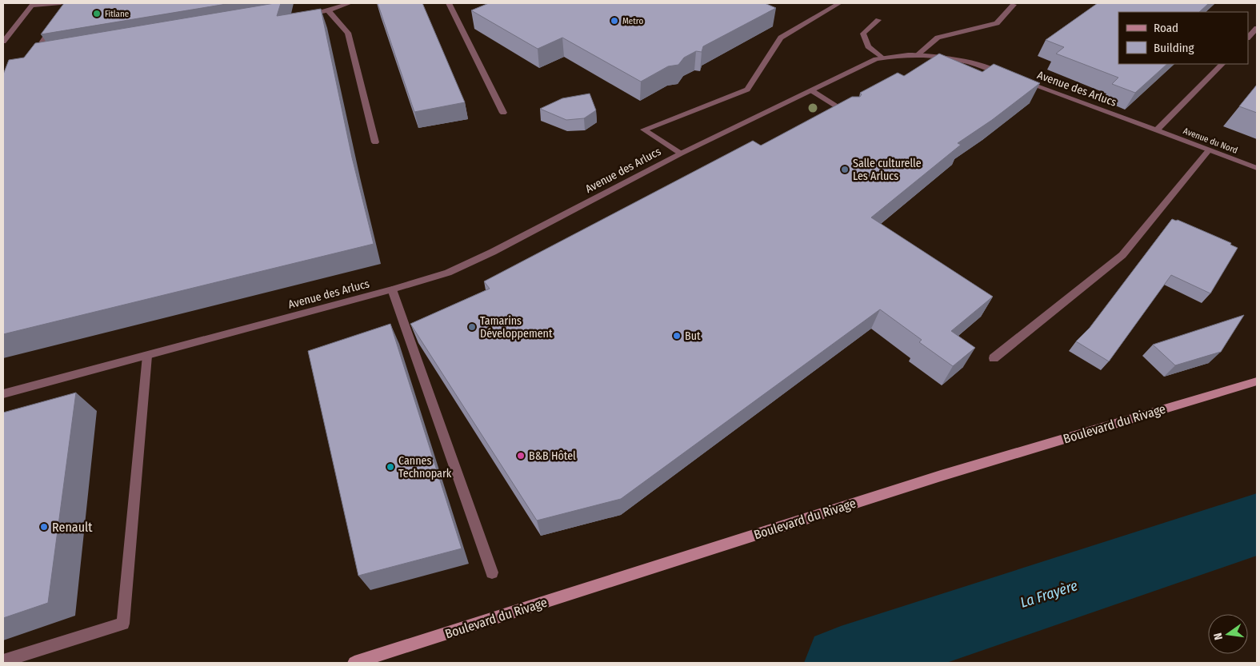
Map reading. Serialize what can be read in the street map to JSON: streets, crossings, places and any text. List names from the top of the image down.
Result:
{
  "streets": {
    "main road": ["Boulevard du Rivage"],
    "street": ["Avenue des Arlucs", "Avenue du Nord"]
  },
  "crossings": [
    ["Avenue des Arlucs", "Avenue du Nord"]
  ],
  "water": ["La Frayère"],
  "places": [
    "Fitlane",
    "Metro",
    "Salle culturelle Les Arlucs",
    "Tamarins Développement",
    "But",
    "B&B Hôtel",
    "Cannes Technopark",
    "Renault"
  ],
  "legend": ["Road", "Building"],
  "north": "left"
}
